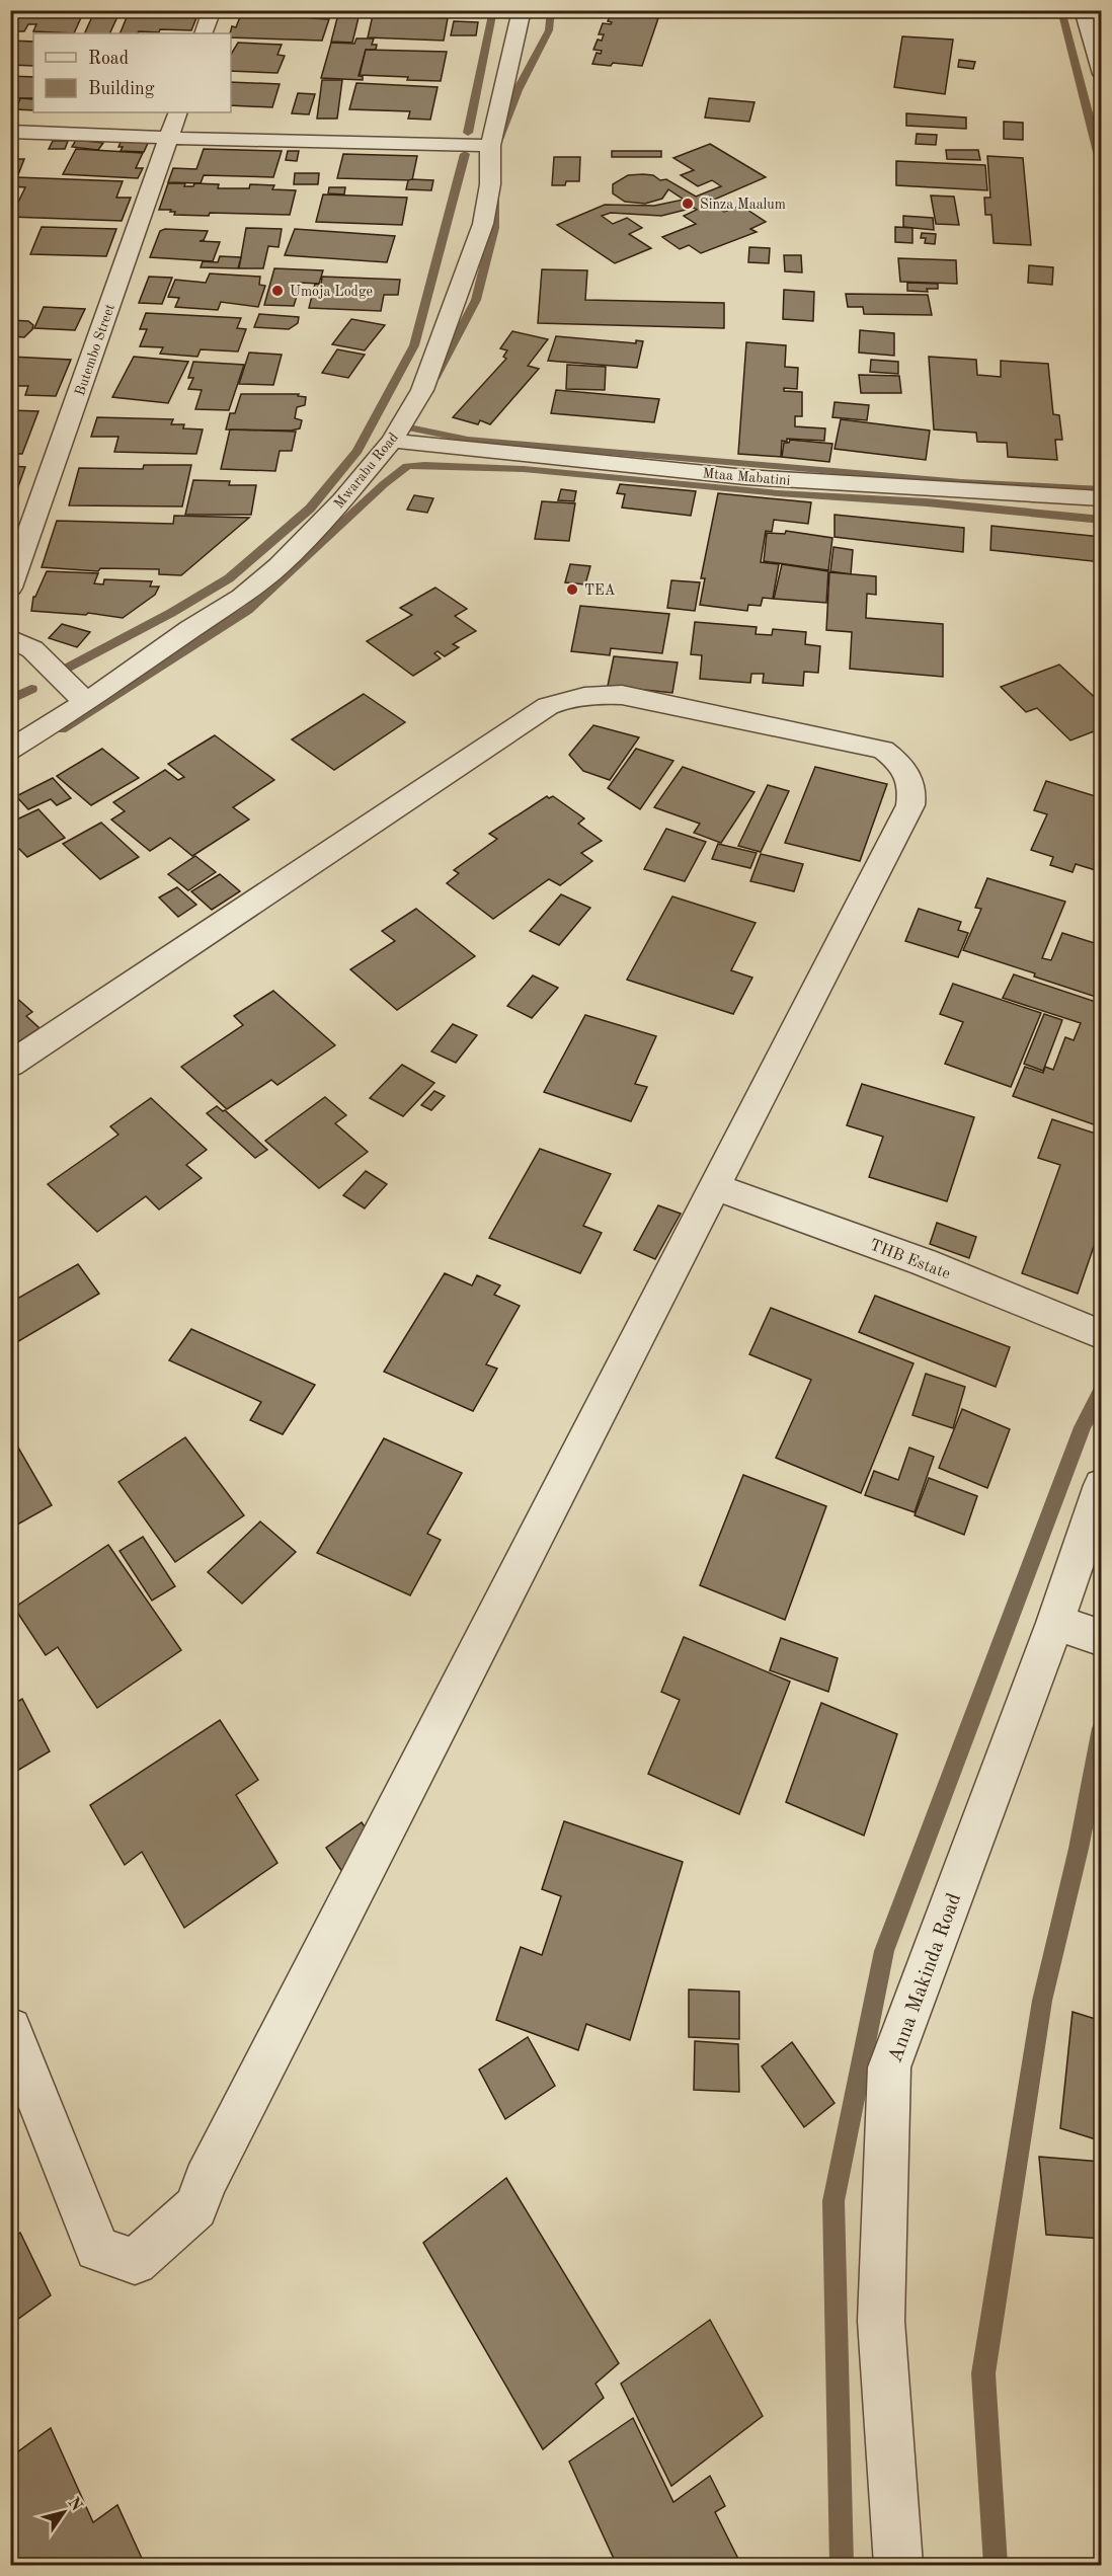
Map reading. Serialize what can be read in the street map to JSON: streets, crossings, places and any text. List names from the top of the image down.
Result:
{
  "streets": {
    "street": [
      "Butembo Street",
      "Mwarabu Road",
      "Mtaa Mabatini",
      "THB Estate",
      "Anna Makinda Road"
    ]
  },
  "crossings": [
    ["Mwarabu Road", "Mtaa Mabatini"]
  ],
  "places": ["Sinza Maalum", "Umoja Lodge", "TEA"],
  "legend": ["Road", "Building"],
  "north": "top right"
}
